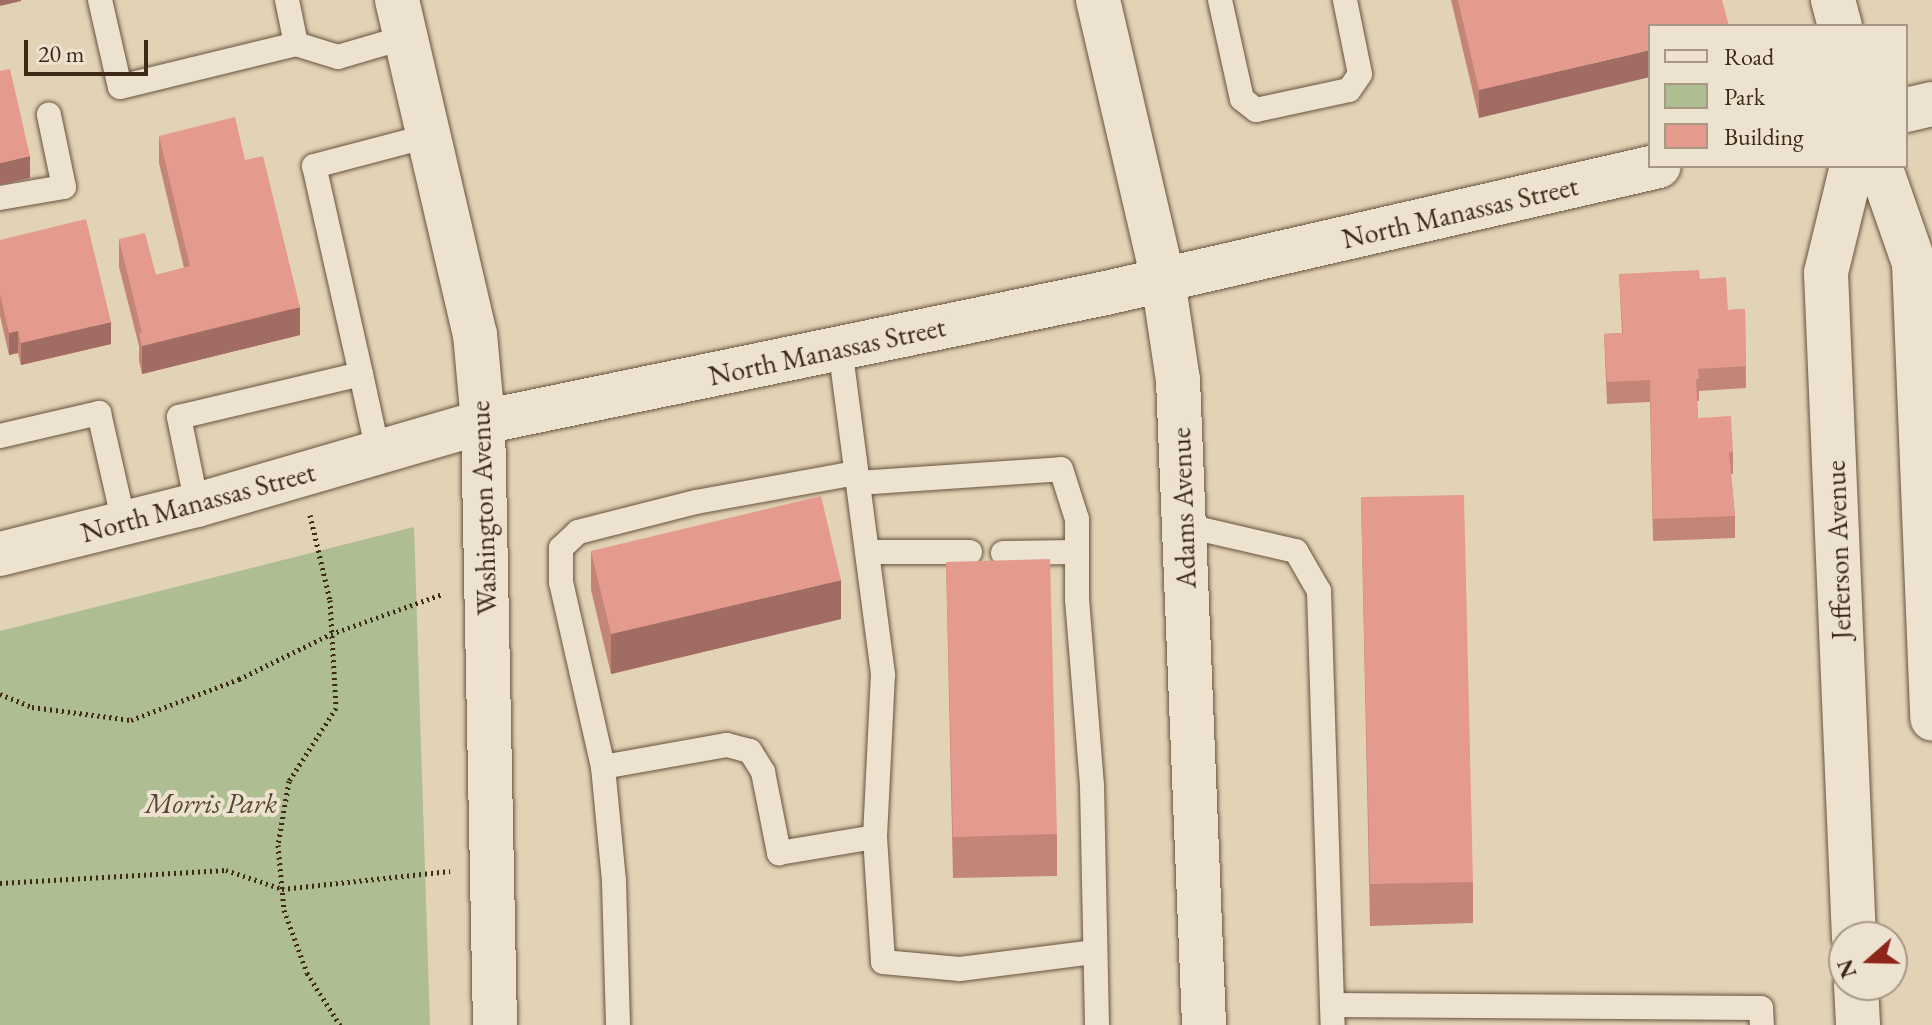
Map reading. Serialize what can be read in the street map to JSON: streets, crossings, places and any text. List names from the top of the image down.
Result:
{
  "streets": {
    "main road": [
      "North Manassas Street",
      "Washington Avenue",
      "Adams Avenue",
      "Jefferson Avenue"
    ]
  },
  "crossings": [
    ["North Manassas Street", "Washington Avenue"],
    ["North Manassas Street", "Adams Avenue"]
  ],
  "parks": ["Morris Park"],
  "legend": ["Road", "Park", "Building"],
  "scale_bar": "20 m",
  "north": "left"
}
